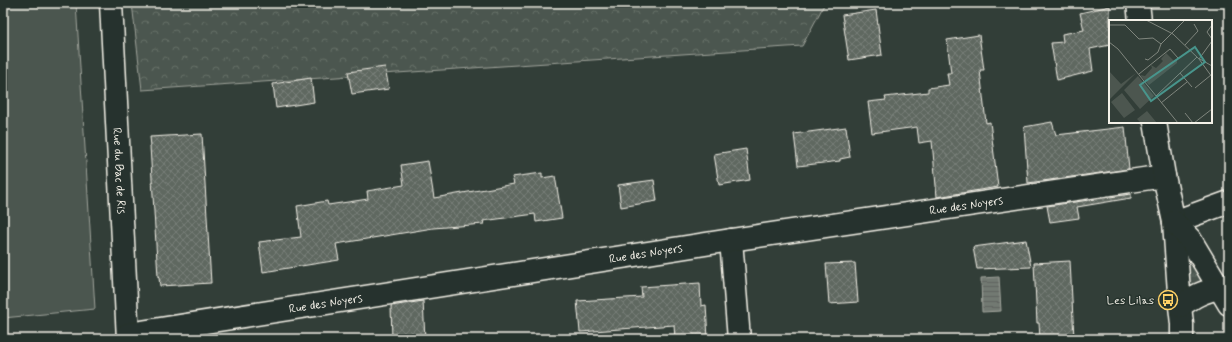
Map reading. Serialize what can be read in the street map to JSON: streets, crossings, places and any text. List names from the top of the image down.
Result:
{
  "streets": {
    "street": ["Rue du Bac de Ris", "Rue des Noyers"]
  },
  "crossings": [
    ["Rue du Bac de Ris", "Rue des Noyers"]
  ],
  "places": {
    "bus stop": ["Les Lilas"]
  }
}
